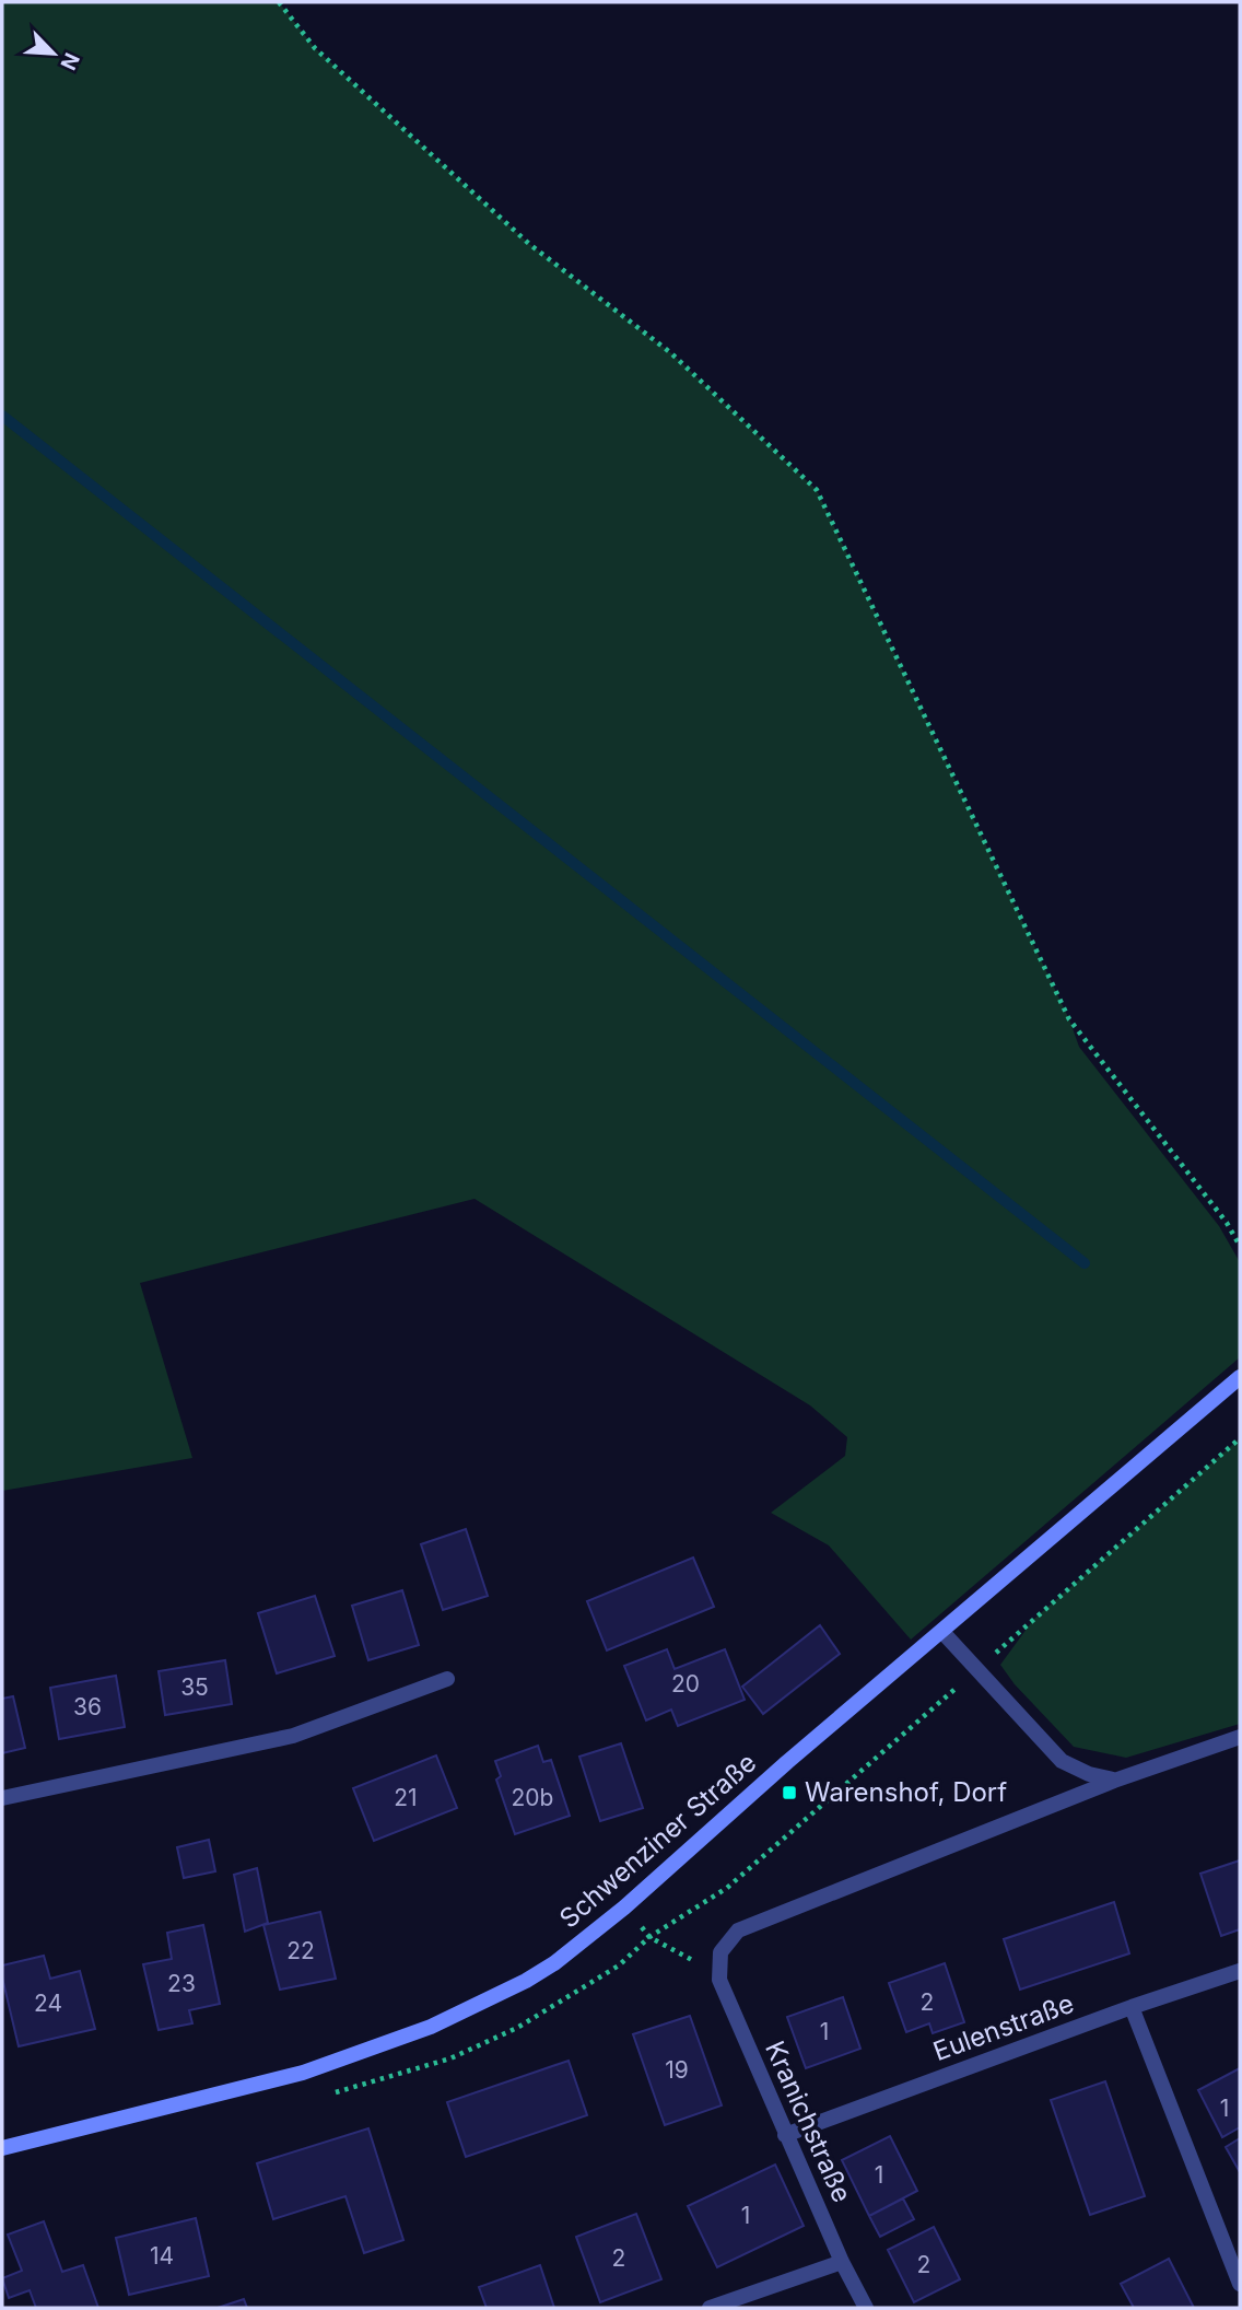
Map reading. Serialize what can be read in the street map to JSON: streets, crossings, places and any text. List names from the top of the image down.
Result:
{
  "streets": {
    "main road": ["Schwenziner Straße"],
    "street": ["Eulenstraße", "Kranichstraße"]
  },
  "crossings": [
    ["Eulenstraße", "Kranichstraße"]
  ],
  "places": {
    "transit": ["Warenshof, Dorf"]
  },
  "house_numbers": [
    "20",
    "35",
    "36",
    "21",
    "20b",
    "22",
    "23",
    "2",
    "24",
    "1",
    "19",
    "1",
    "1",
    "1",
    "14",
    "2",
    "2"
  ],
  "north": "bottom right"
}
